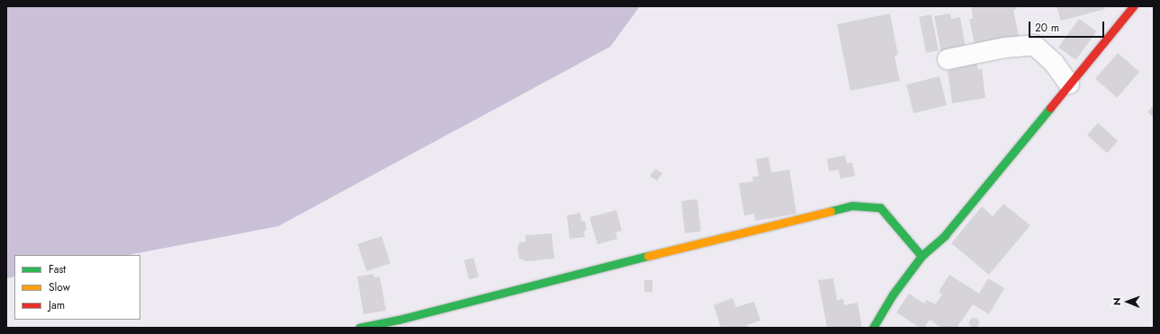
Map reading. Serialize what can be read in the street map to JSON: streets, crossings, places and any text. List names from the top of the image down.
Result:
{
  "legend": ["Fast", "Slow", "Jam"],
  "scale_bar": "20 m",
  "north": "left"
}
